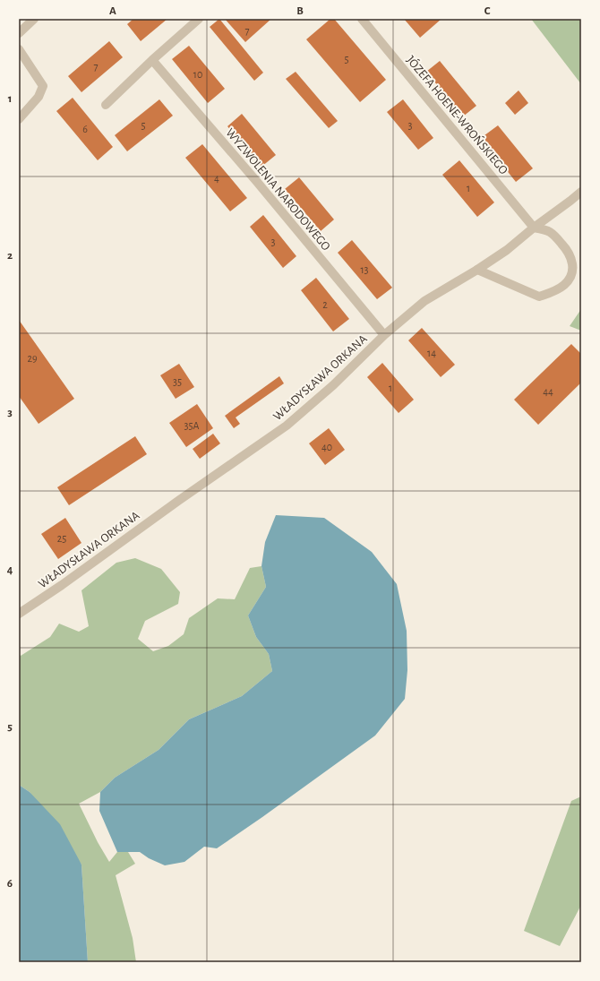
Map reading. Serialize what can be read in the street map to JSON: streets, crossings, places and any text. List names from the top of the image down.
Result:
{
  "streets": {
    "street": ["JÓZEFA HOENE-WROŃSKIEGO", "WYZWOLENIA NARODOWEGO", "WŁADYSŁAWA ORKANA"]
  },
  "crossings": [
    ["JÓZEFA HOENE-WROŃSKIEGO", "WŁADYSŁAWA ORKANA"],
    ["WYZWOLENIA NARODOWEGO", "WŁADYSŁAWA ORKANA"]
  ],
  "house_numbers": [
    "7",
    "5",
    "7",
    "10",
    "5",
    "3",
    "6",
    "4",
    "1",
    "3",
    "13",
    "2",
    "14",
    "29",
    "35",
    "1",
    "44",
    "35A",
    "40",
    "25"
  ],
  "grid": {
    "columns": ["A", "B", "C"],
    "rows": [
      "1",
      "2",
      "3",
      "4",
      "5",
      "6"
    ]
  }
}
